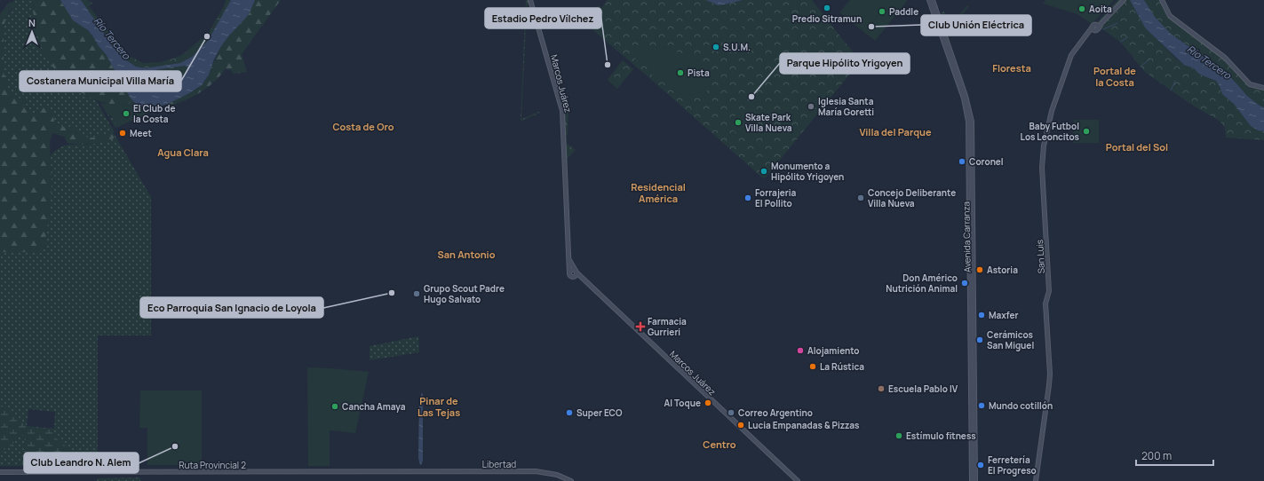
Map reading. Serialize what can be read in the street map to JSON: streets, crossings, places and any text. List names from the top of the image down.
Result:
{
  "streets": {
    "main road": [
      "Marcos Juárez",
      "Avenida Carranza",
      "San Luis",
      "Libertad",
      "Ruta Provincial 2"
    ]
  },
  "crossings": [
    ["Libertad", "Ruta Provincial 2"]
  ],
  "districts": [
    "Floresta",
    "Portal de la Costa",
    "Costa de Oro",
    "Villa del Parque",
    "Portal del Sol",
    "Agua Clara",
    "Residencial América",
    "San Antonio",
    "Pinar de Las Tejas",
    "Centro"
  ],
  "water": ["Río Tercero"],
  "places": {
    "other": [
      "Predio Sitramun",
      "Aoita",
      "Paddle",
      "Club Unión Eléctrica",
      "Costanera Municipal Villa María",
      "S.U.M.",
      "Estadio Pedro Vílchez",
      "Pista",
      "Parque Hipólito Yrigoyen",
      "Iglesia Santa María Goretti",
      "El Club de la Costa",
      "Skate Park Villa Nueva",
      "Baby Futbol Los Leoncitos",
      "Meet",
      "Coronel",
      "Monumento a Hipólito Yrigoyen",
      "Forrajeria El Pollito",
      "Concejo Deliberante Villa Nueva",
      "Astoria",
      "Don Américo Nutrición Animal",
      "Eco Parroquia San Ignacio de Loyola",
      "Grupo Scout Padre Hugo Salvato",
      "Maxfer",
      "Cerámicos San Miguel",
      "Alojamiento",
      "La Rústica",
      "Escuela Pablo IV",
      "Al Toque",
      "Mundo cotillón",
      "Cancha Amaya",
      "Super ECO",
      "Correo Argentino",
      "Lucia Empanadas & Pizzas",
      "Estímulo fitness",
      "Club Leandro N. Alem",
      "Ferretería El Progreso"
    ],
    "health": ["Farmacia Gurrieri"]
  },
  "scale_bar": "200 m",
  "north": "top"
}
